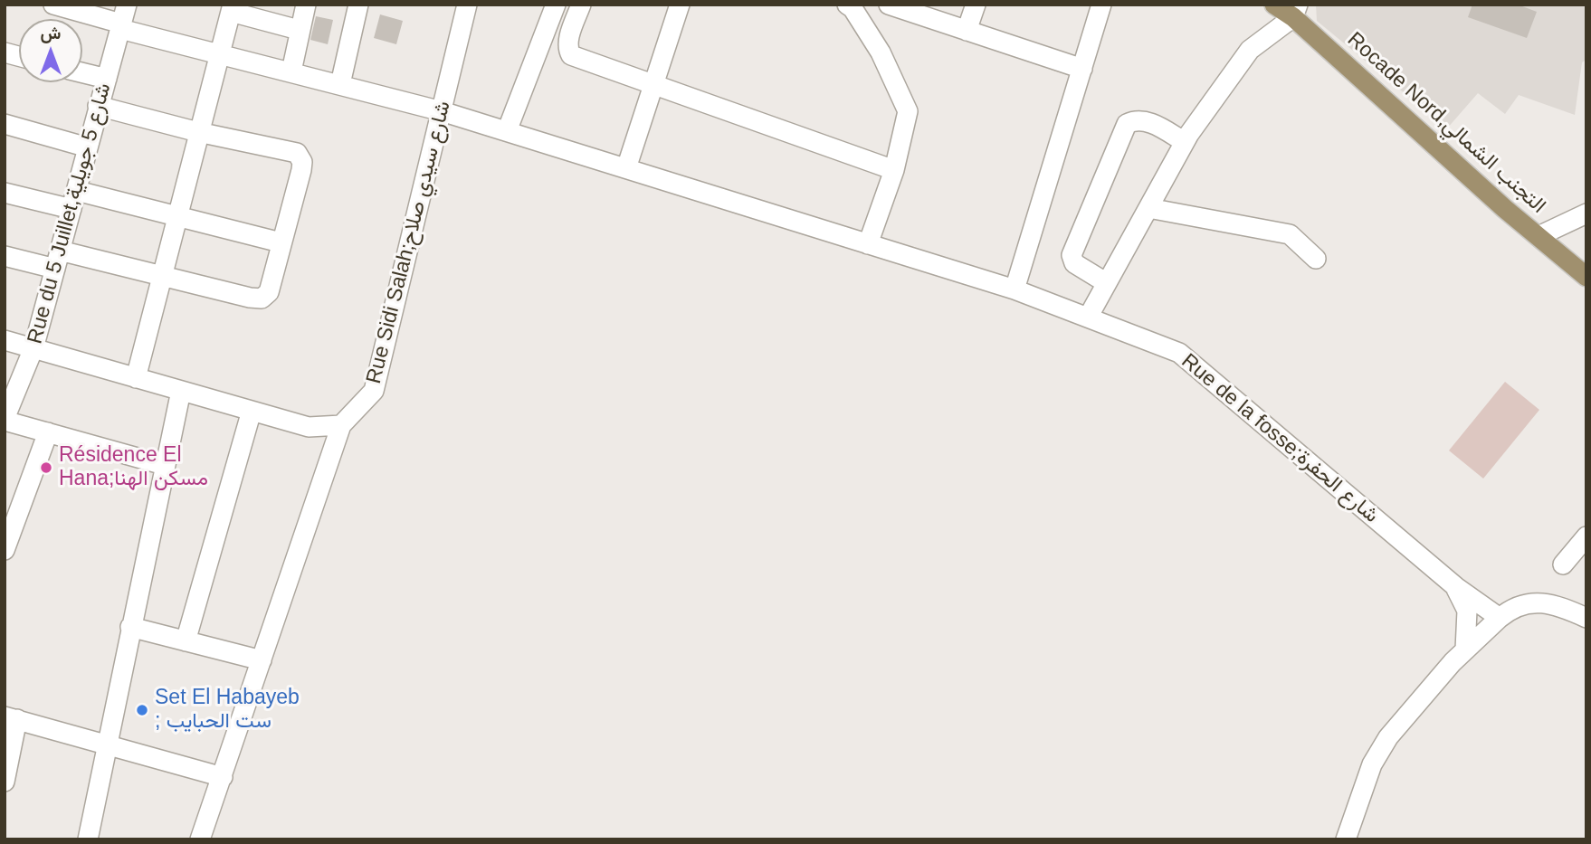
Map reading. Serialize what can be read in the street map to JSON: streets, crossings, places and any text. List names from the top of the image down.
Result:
{
  "streets": {
    "main road": ["Rocade Nord,التجنب الشمالي"],
    "street": ["Rue du 5 Juillet,شارع 5 جويلية", "Rue Sidi Salah;شارع سيدي صلاح", "Rue de la fosse;شارع الحفرة"]
  },
  "crossings": [
    ["Rue du 5 Juillet,شارع 5 جويلية", "Rue de la fosse;شارع الحفرة"],
    ["Rue Sidi Salah;شارع سيدي صلاح", "Rue de la fosse;شارع الحفرة"]
  ],
  "places": ["Résidence El Hana;مسكن الهنا", "Set El Habayeb ; ست الحبايب"],
  "north": "top"
}
